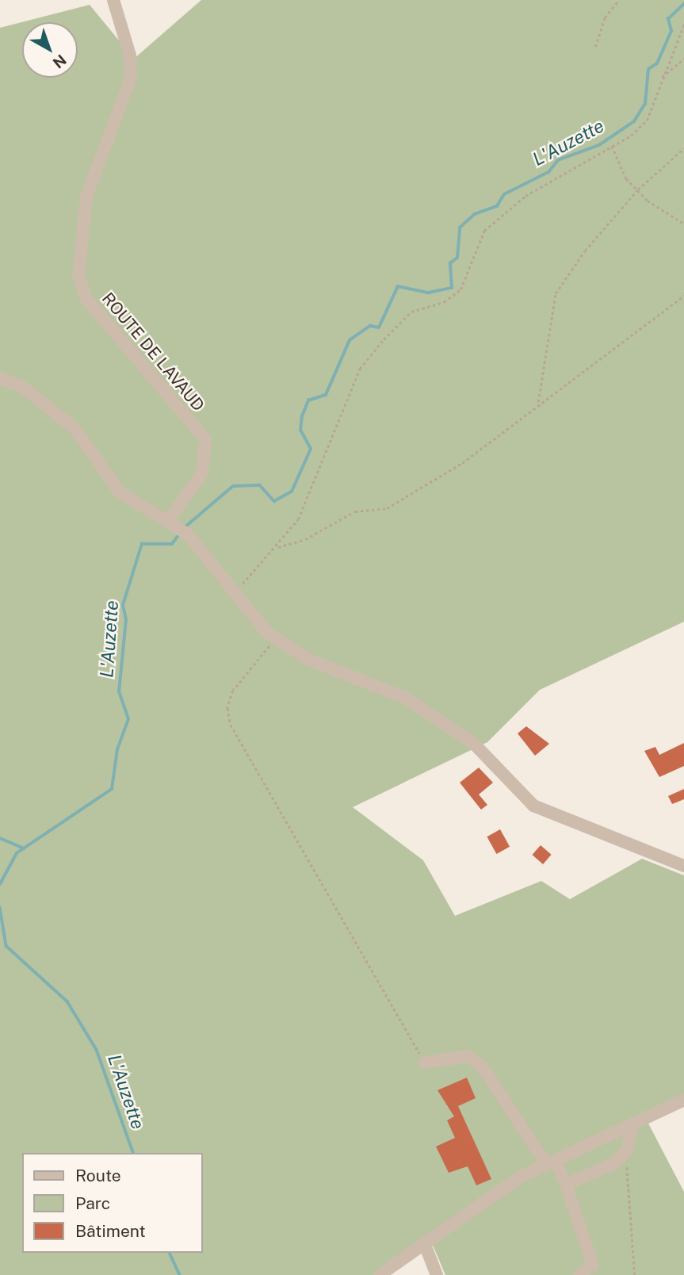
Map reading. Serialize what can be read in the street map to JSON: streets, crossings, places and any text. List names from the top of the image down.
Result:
{
  "streets": {
    "street": ["ROUTE DE LAVAUD"]
  },
  "water": ["L'Auzette"],
  "legend": ["Route", "Parc", "Bâtiment"],
  "north": "bottom right"
}
